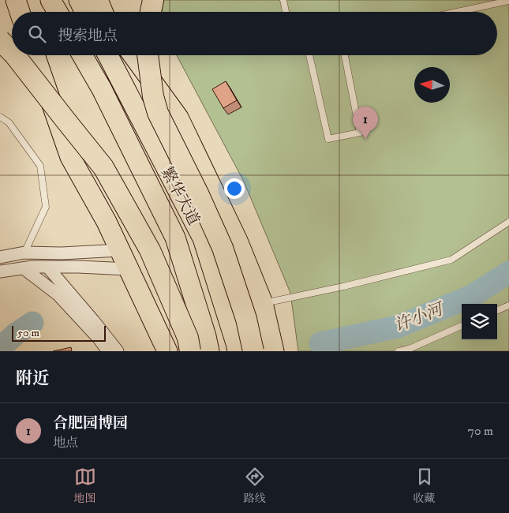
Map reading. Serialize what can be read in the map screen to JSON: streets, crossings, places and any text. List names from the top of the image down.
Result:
{
  "streets": {
    "main road": ["繁华大道"]
  },
  "water": ["许小河"],
  "scale_bar": "50 m",
  "north": "left",
  "page": {
    "search": "搜索地点",
    "pins": "1",
    "scale": "50 m",
    "heading": "附近",
    "list": [
      {
        "mark": "1",
        "name": "合肥园博园",
        "note": "地点",
        "value": "70 m"
      }
    ],
    "nav": ["地图", "路线", "收藏"]
  }
}
